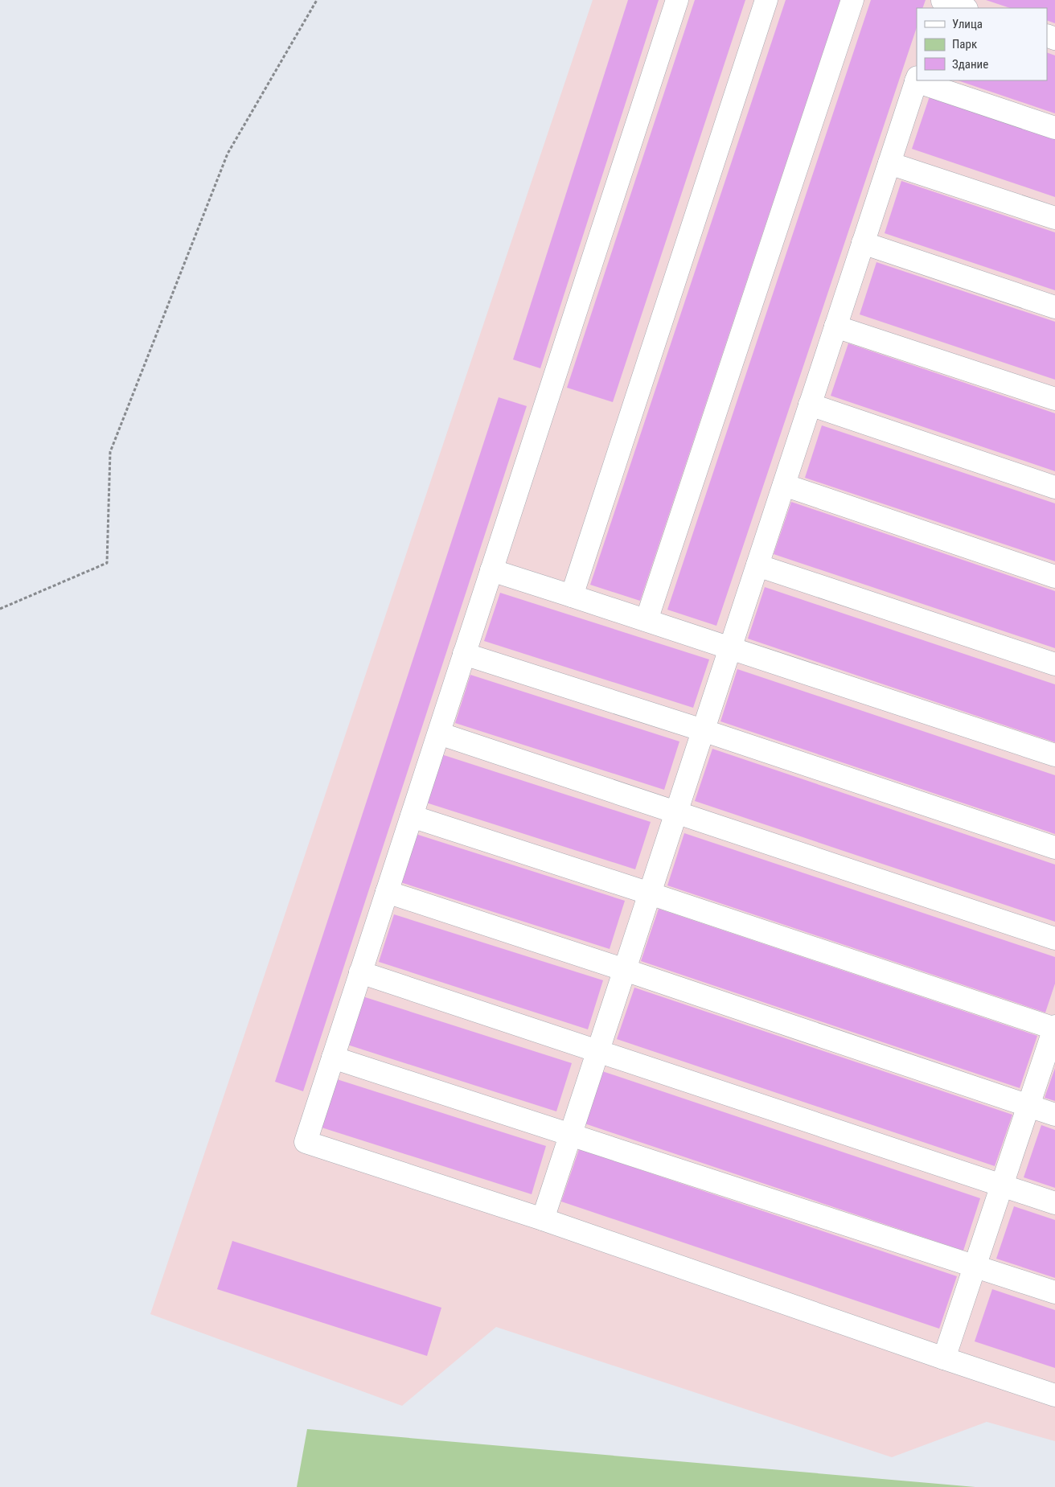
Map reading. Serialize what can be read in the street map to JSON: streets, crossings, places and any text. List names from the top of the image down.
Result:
{
  "legend": ["Улица", "Парк", "Здание"]
}
